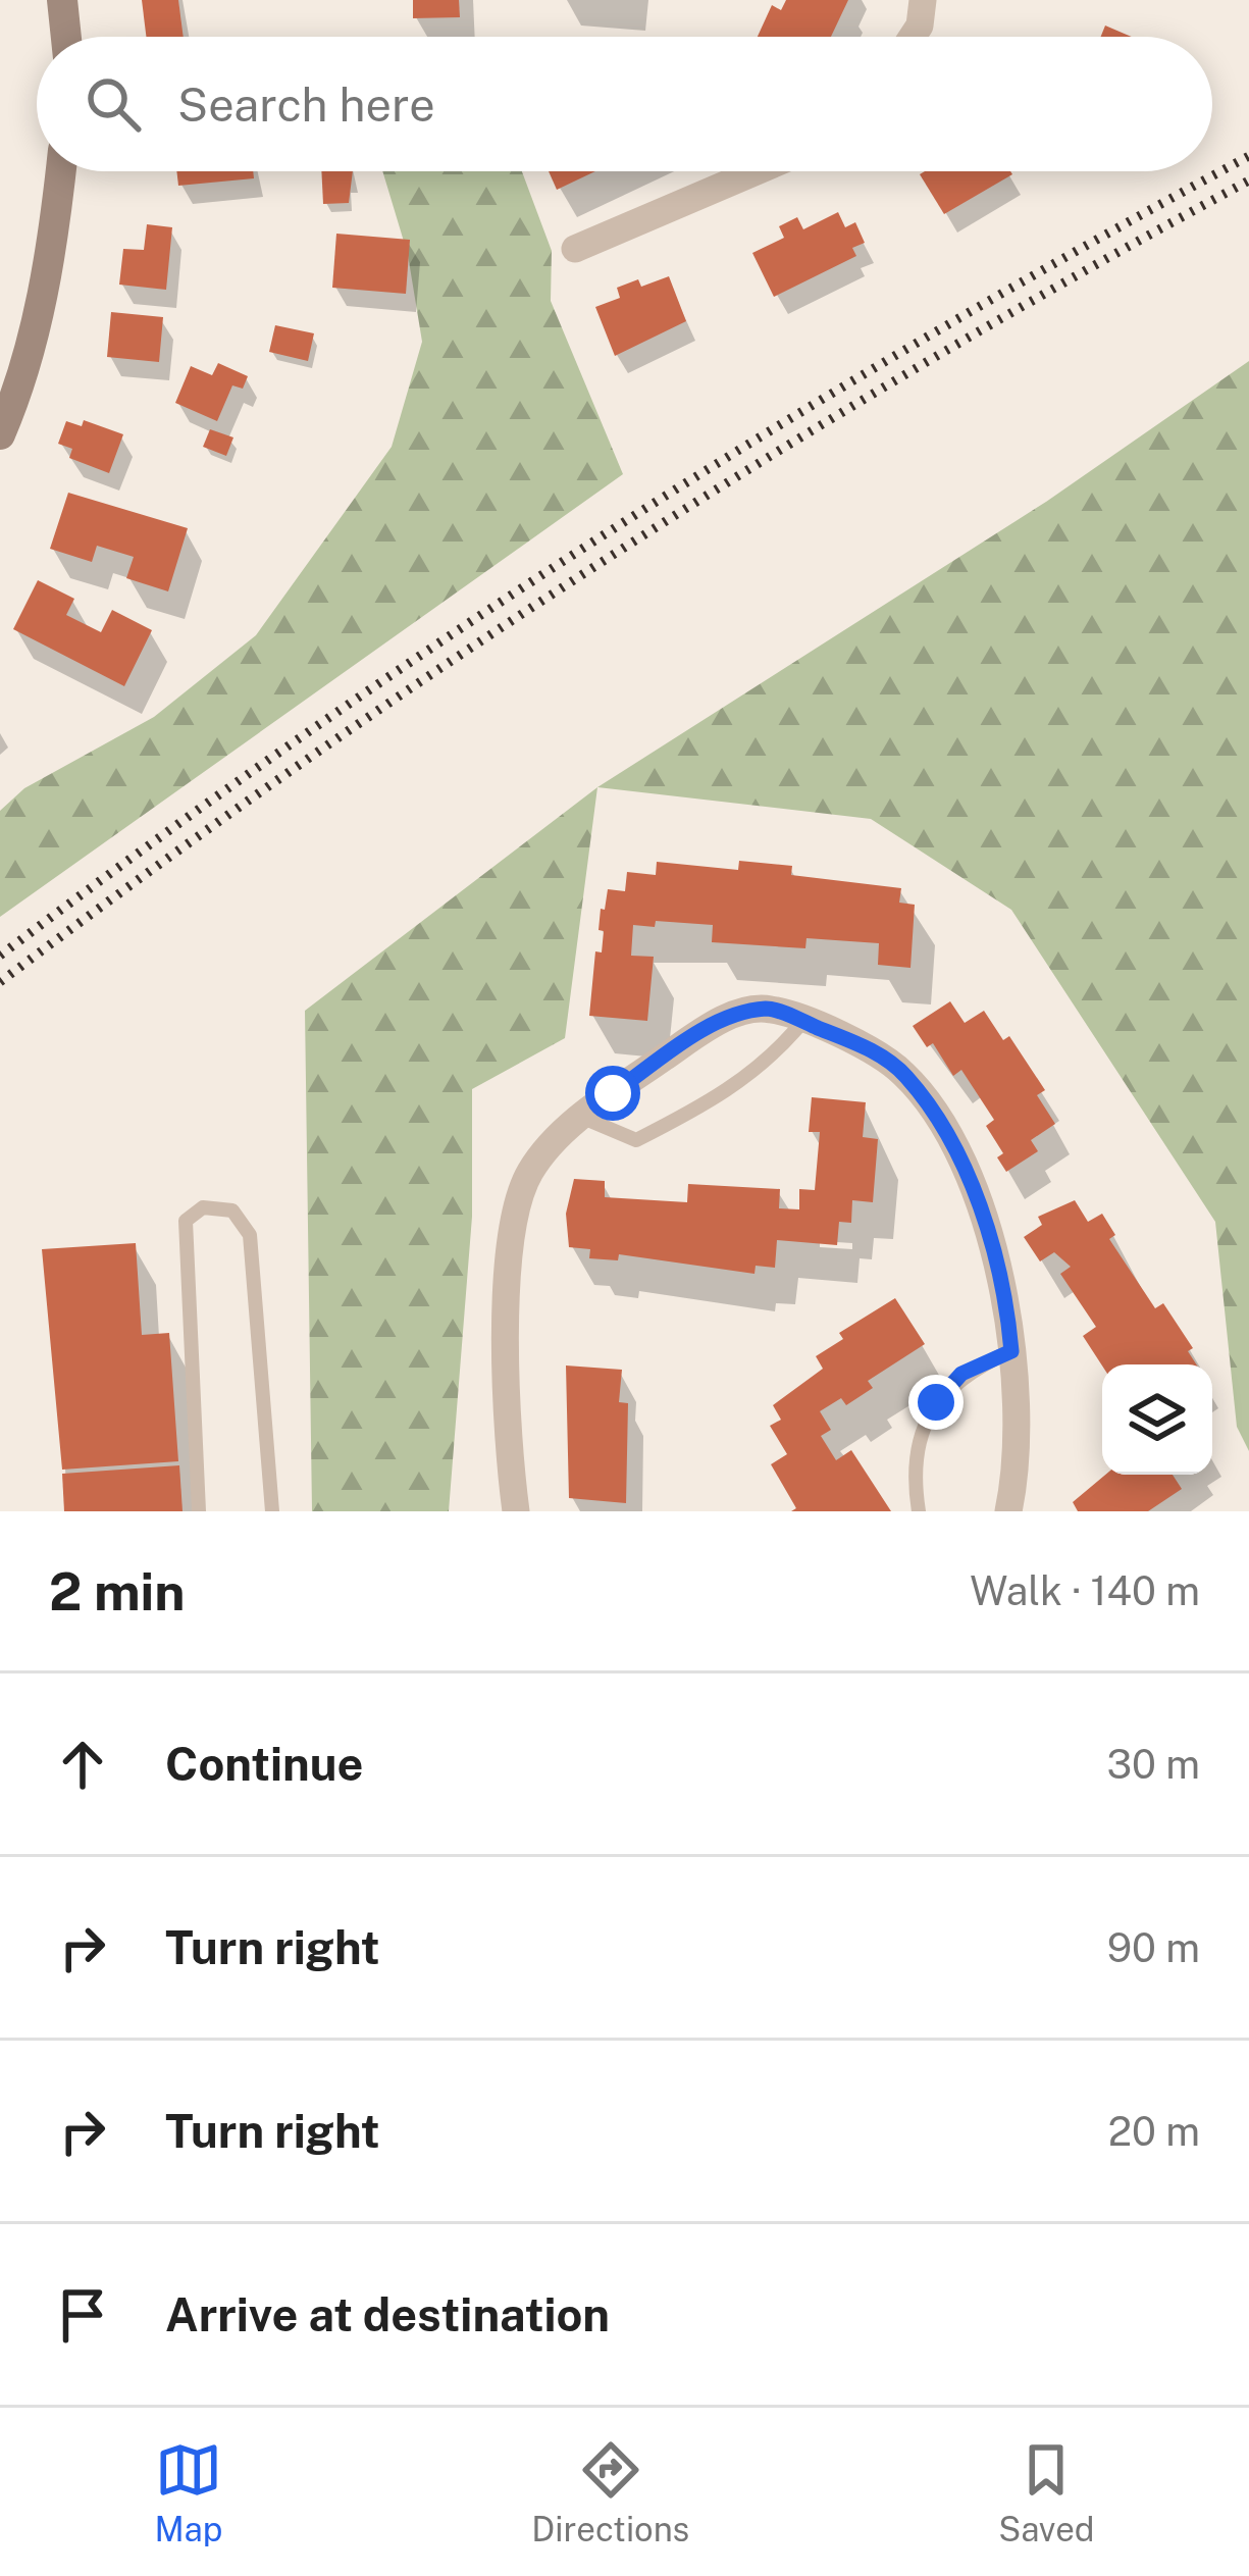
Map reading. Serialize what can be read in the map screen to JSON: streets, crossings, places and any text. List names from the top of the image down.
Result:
{
  "page": {
    "search": "Search here",
    "heading": ["2 min", "Walk · 140 m"],
    "list": [
      ["Continue", "30 m"],
      ["Turn right", "90 m"],
      ["Turn right", "20 m"],
      "Arrive at destination"
    ],
    "nav": ["Map", "Directions", "Saved"]
  }
}
